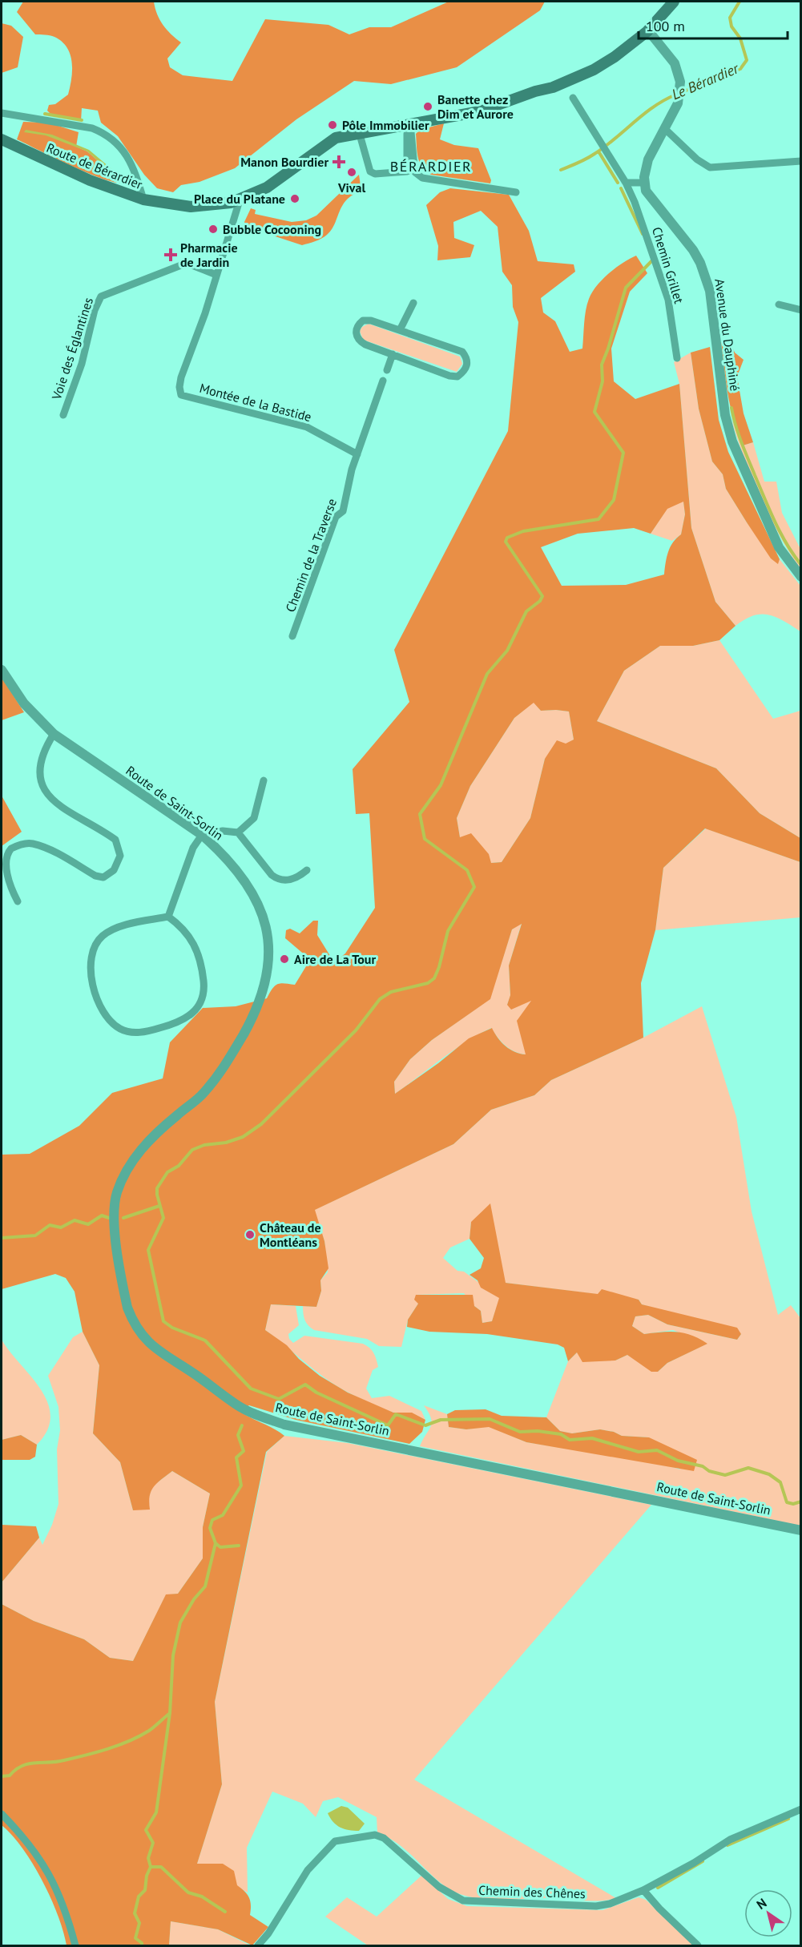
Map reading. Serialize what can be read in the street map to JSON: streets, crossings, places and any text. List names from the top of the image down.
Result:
{
  "streets": {
    "main road": ["Route de Bérardier"],
    "street": [
      "Chemin Grillet",
      "Avenue du Dauphiné",
      "Voie des Églantines",
      "Montée de la Bastide",
      "Chemin de la Traverse",
      "Route de Saint-Sorlin",
      "Chemin des Chênes"
    ]
  },
  "crossings": [
    ["Route de Bérardier", "Montée de la Bastide"],
    ["Voie des Églantines", "Montée de la Bastide"],
    ["Montée de la Bastide", "Chemin de la Traverse"]
  ],
  "districts": ["BÉRARDIER"],
  "water": ["Le Bérardier"],
  "places": {
    "other": [
      "Banette chez Dim et Aurore",
      "Pôle Immobilier",
      "Vival",
      "Place du Platane",
      "Bubble Cocooning",
      "Aire de La Tour",
      "Château de Montléans"
    ],
    "health": ["Manon Bourdier", "Pharmacie de Jardin"]
  },
  "scale_bar": "100 m",
  "north": "top left"
}
